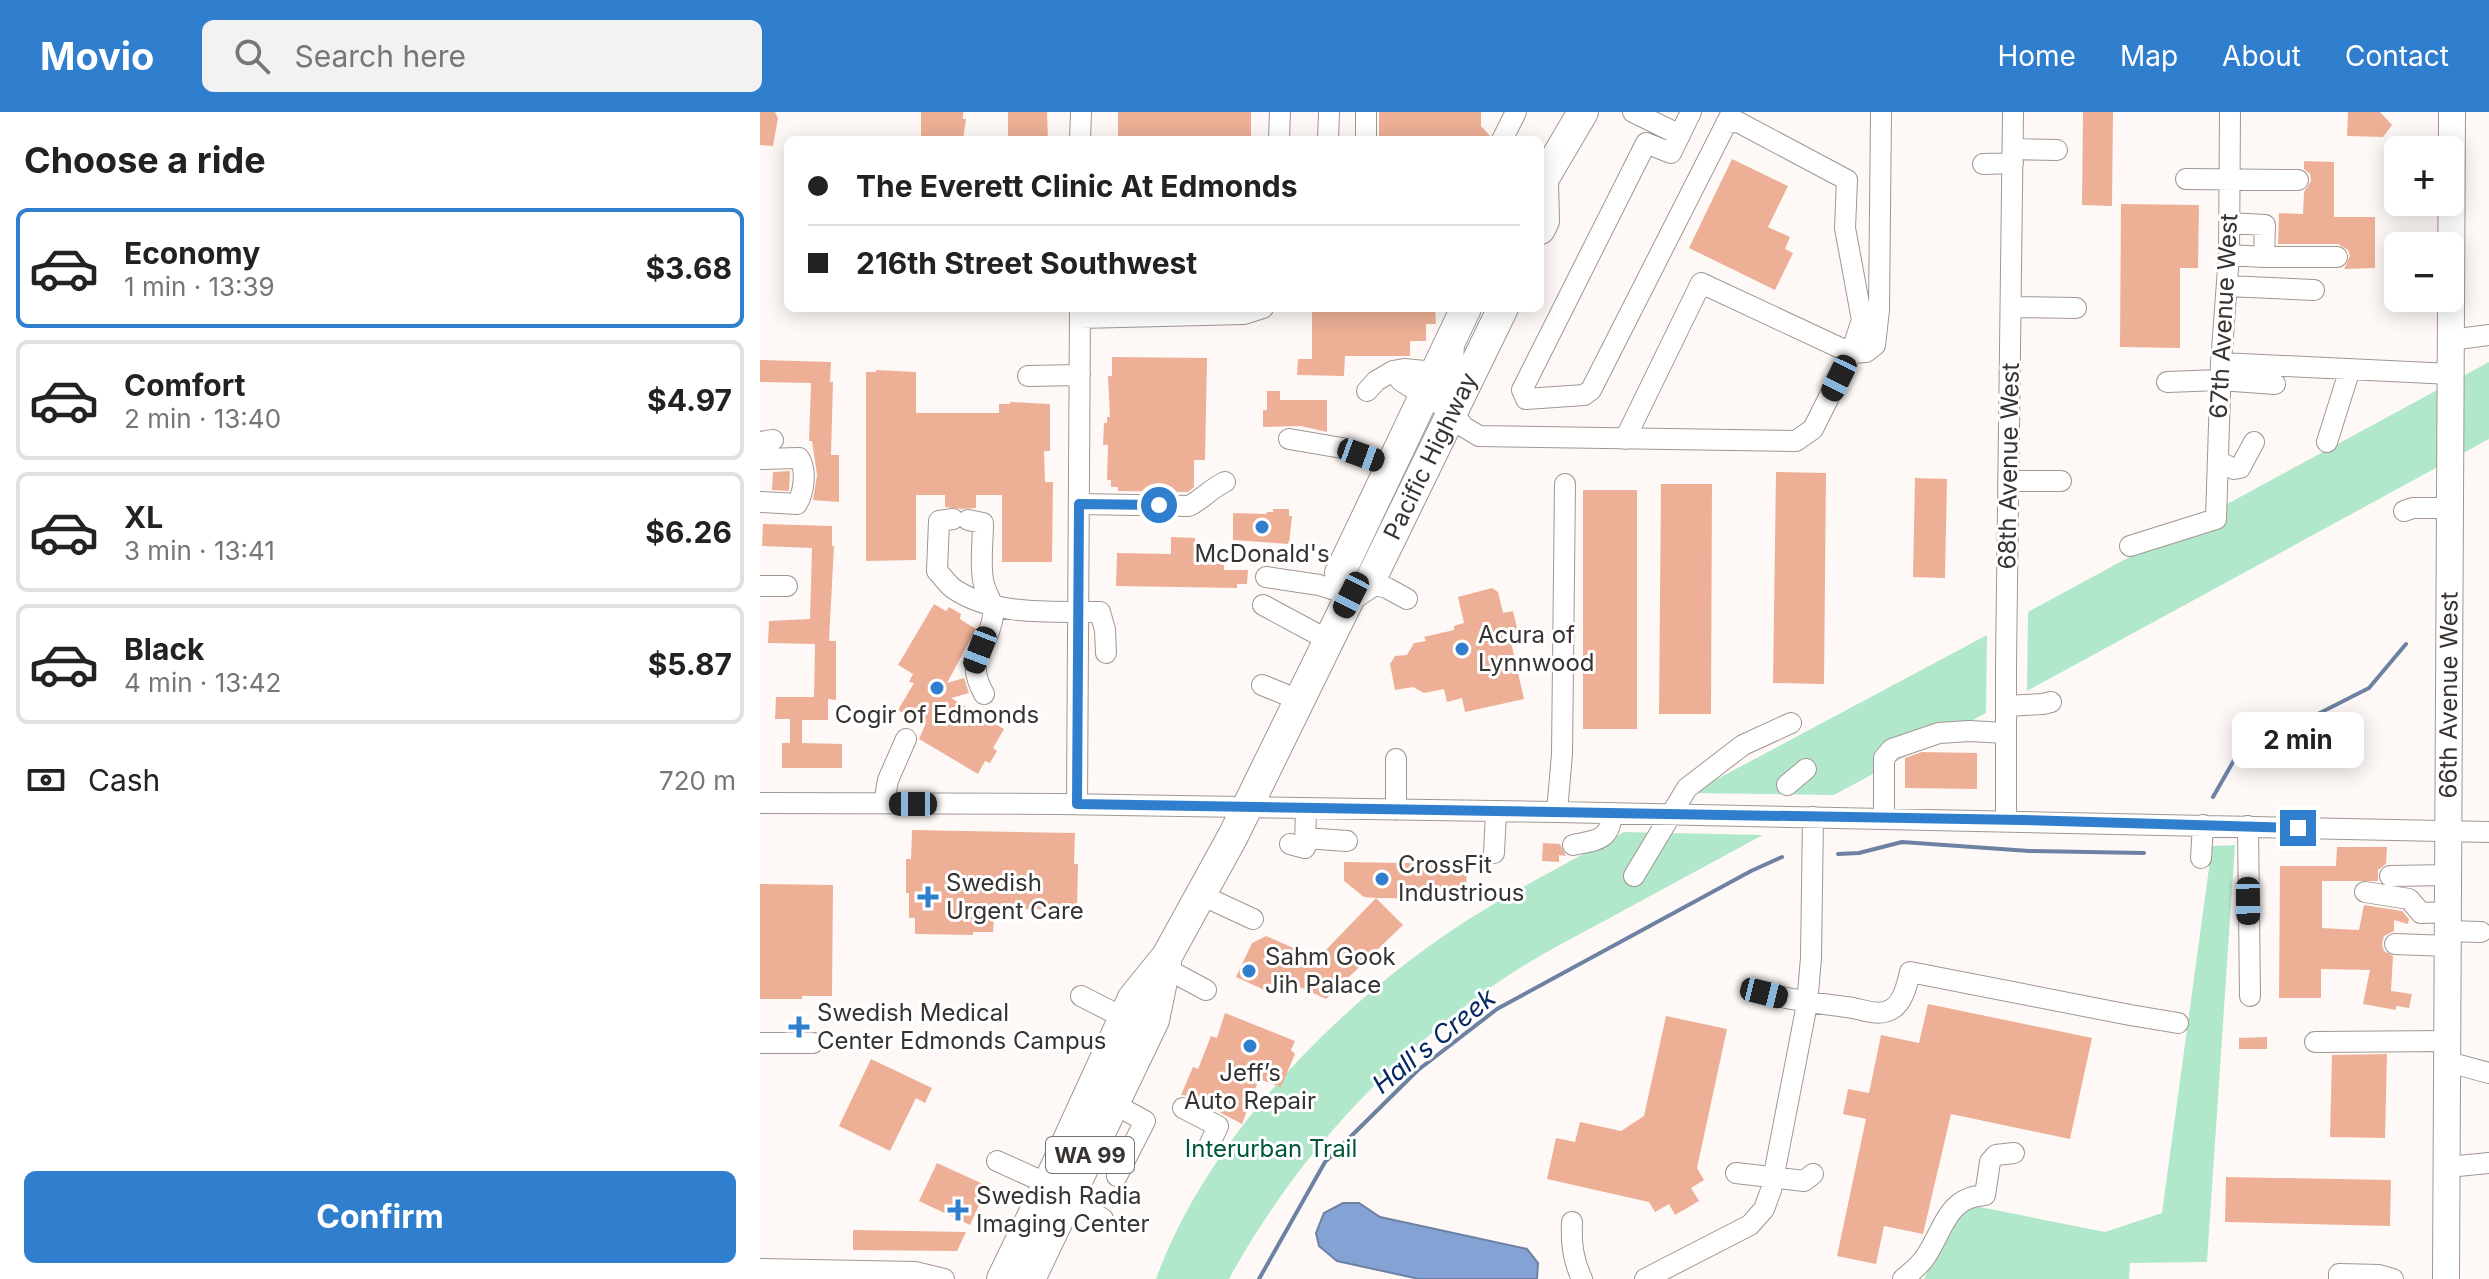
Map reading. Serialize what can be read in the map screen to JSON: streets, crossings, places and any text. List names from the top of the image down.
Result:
{
  "streets": {
    "highway": ["Pacific Highway", "WA 99"],
    "main road": ["66th Avenue West"],
    "street": ["67th Avenue West", "68th Avenue West"]
  },
  "water": ["Hall's Creek"],
  "parks": ["Interurban Trail"],
  "places": {
    "other": [
      "McDonald's",
      "Acura of Lynnwood",
      "Cogir of Edmonds",
      "CrossFit Industrious",
      "Sahm Gook Jih Palace",
      "Jeff’s Auto Repair"
    ],
    "health": ["Swedish Urgent Care", "Swedish Medical Center Edmonds Campus", "Swedish Radia Imaging Center"]
  },
  "page": {
    "header": "Movio",
    "search": "Search here",
    "nav": [
      "Home",
      "Map",
      "About",
      "Contact"
    ],
    "heading": "Choose a ride",
    "map_buttons": ["+", "−"],
    "banner": ["The Everett Clinic At Edmonds", "216th Street Southwest"],
    "list": [
      {
        "name": "Economy",
        "note": "1 min · 13:39",
        "value": "$3.68"
      },
      {
        "name": "Comfort",
        "note": "2 min · 13:40",
        "value": "$4.97"
      },
      {
        "name": "XL",
        "note": "3 min · 13:41",
        "value": "$6.26"
      },
      {
        "name": "Black",
        "note": "4 min · 13:42",
        "value": "$5.87"
      }
    ],
    "bubble": "2 min",
    "pay": ["Cash", "720 m"],
    "buttons": "Confirm"
  }
}
